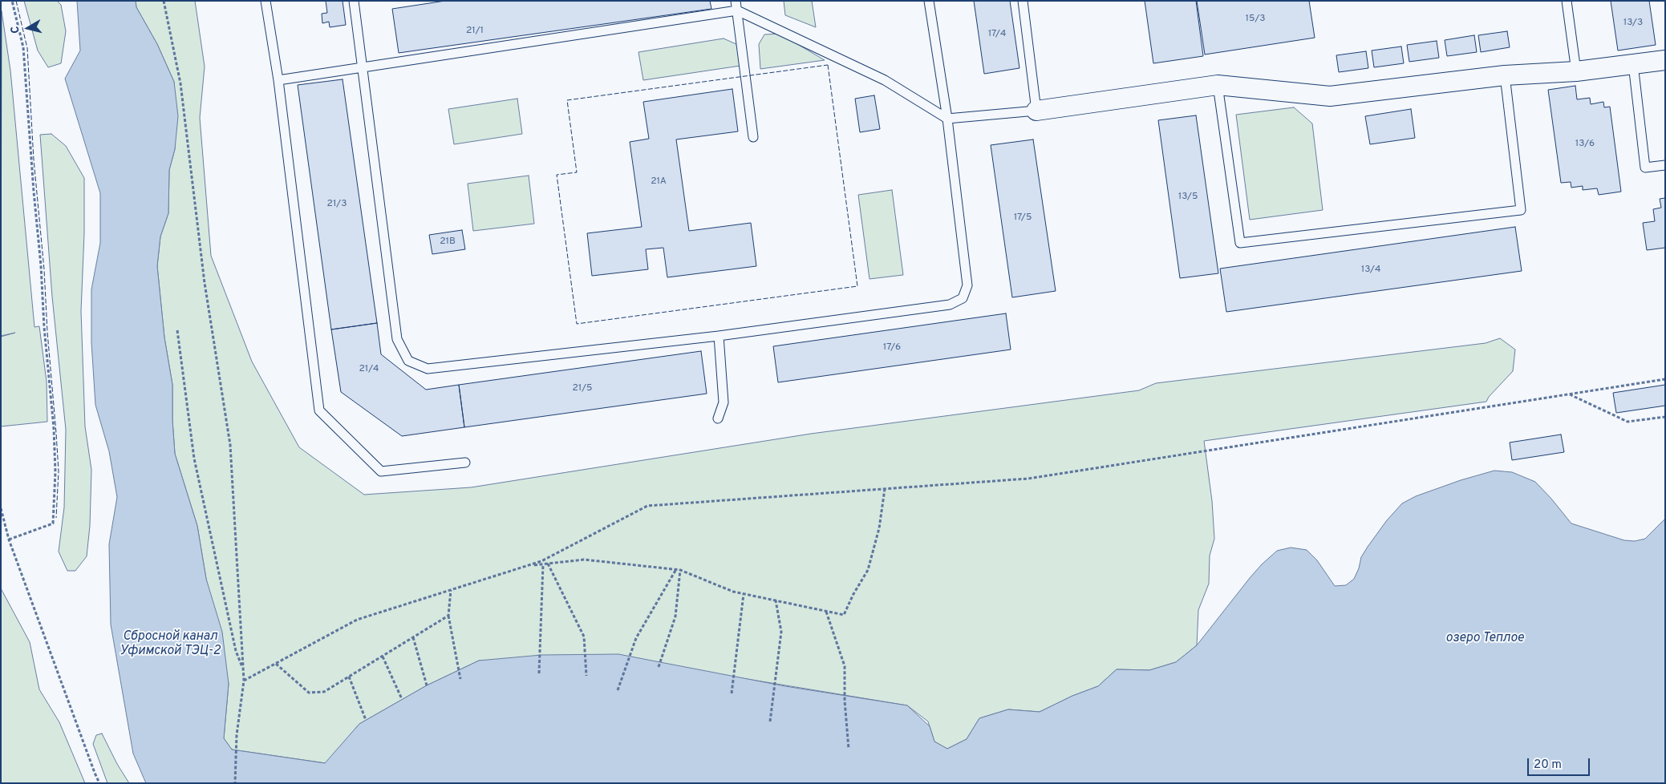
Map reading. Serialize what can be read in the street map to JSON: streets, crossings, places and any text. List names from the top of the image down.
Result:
{
  "water": ["Сбросной канал Уфимской ТЭЦ-2", "озеро Теплое"],
  "house_numbers": [
    "15/3",
    "13/3",
    "21/1",
    "17/4",
    "13/6",
    "21А",
    "13/5",
    "21/3",
    "17/5",
    "21В",
    "13/4",
    "17/6",
    "21/4",
    "21/5"
  ],
  "scale_bar": "20 m",
  "north": "left"
}
